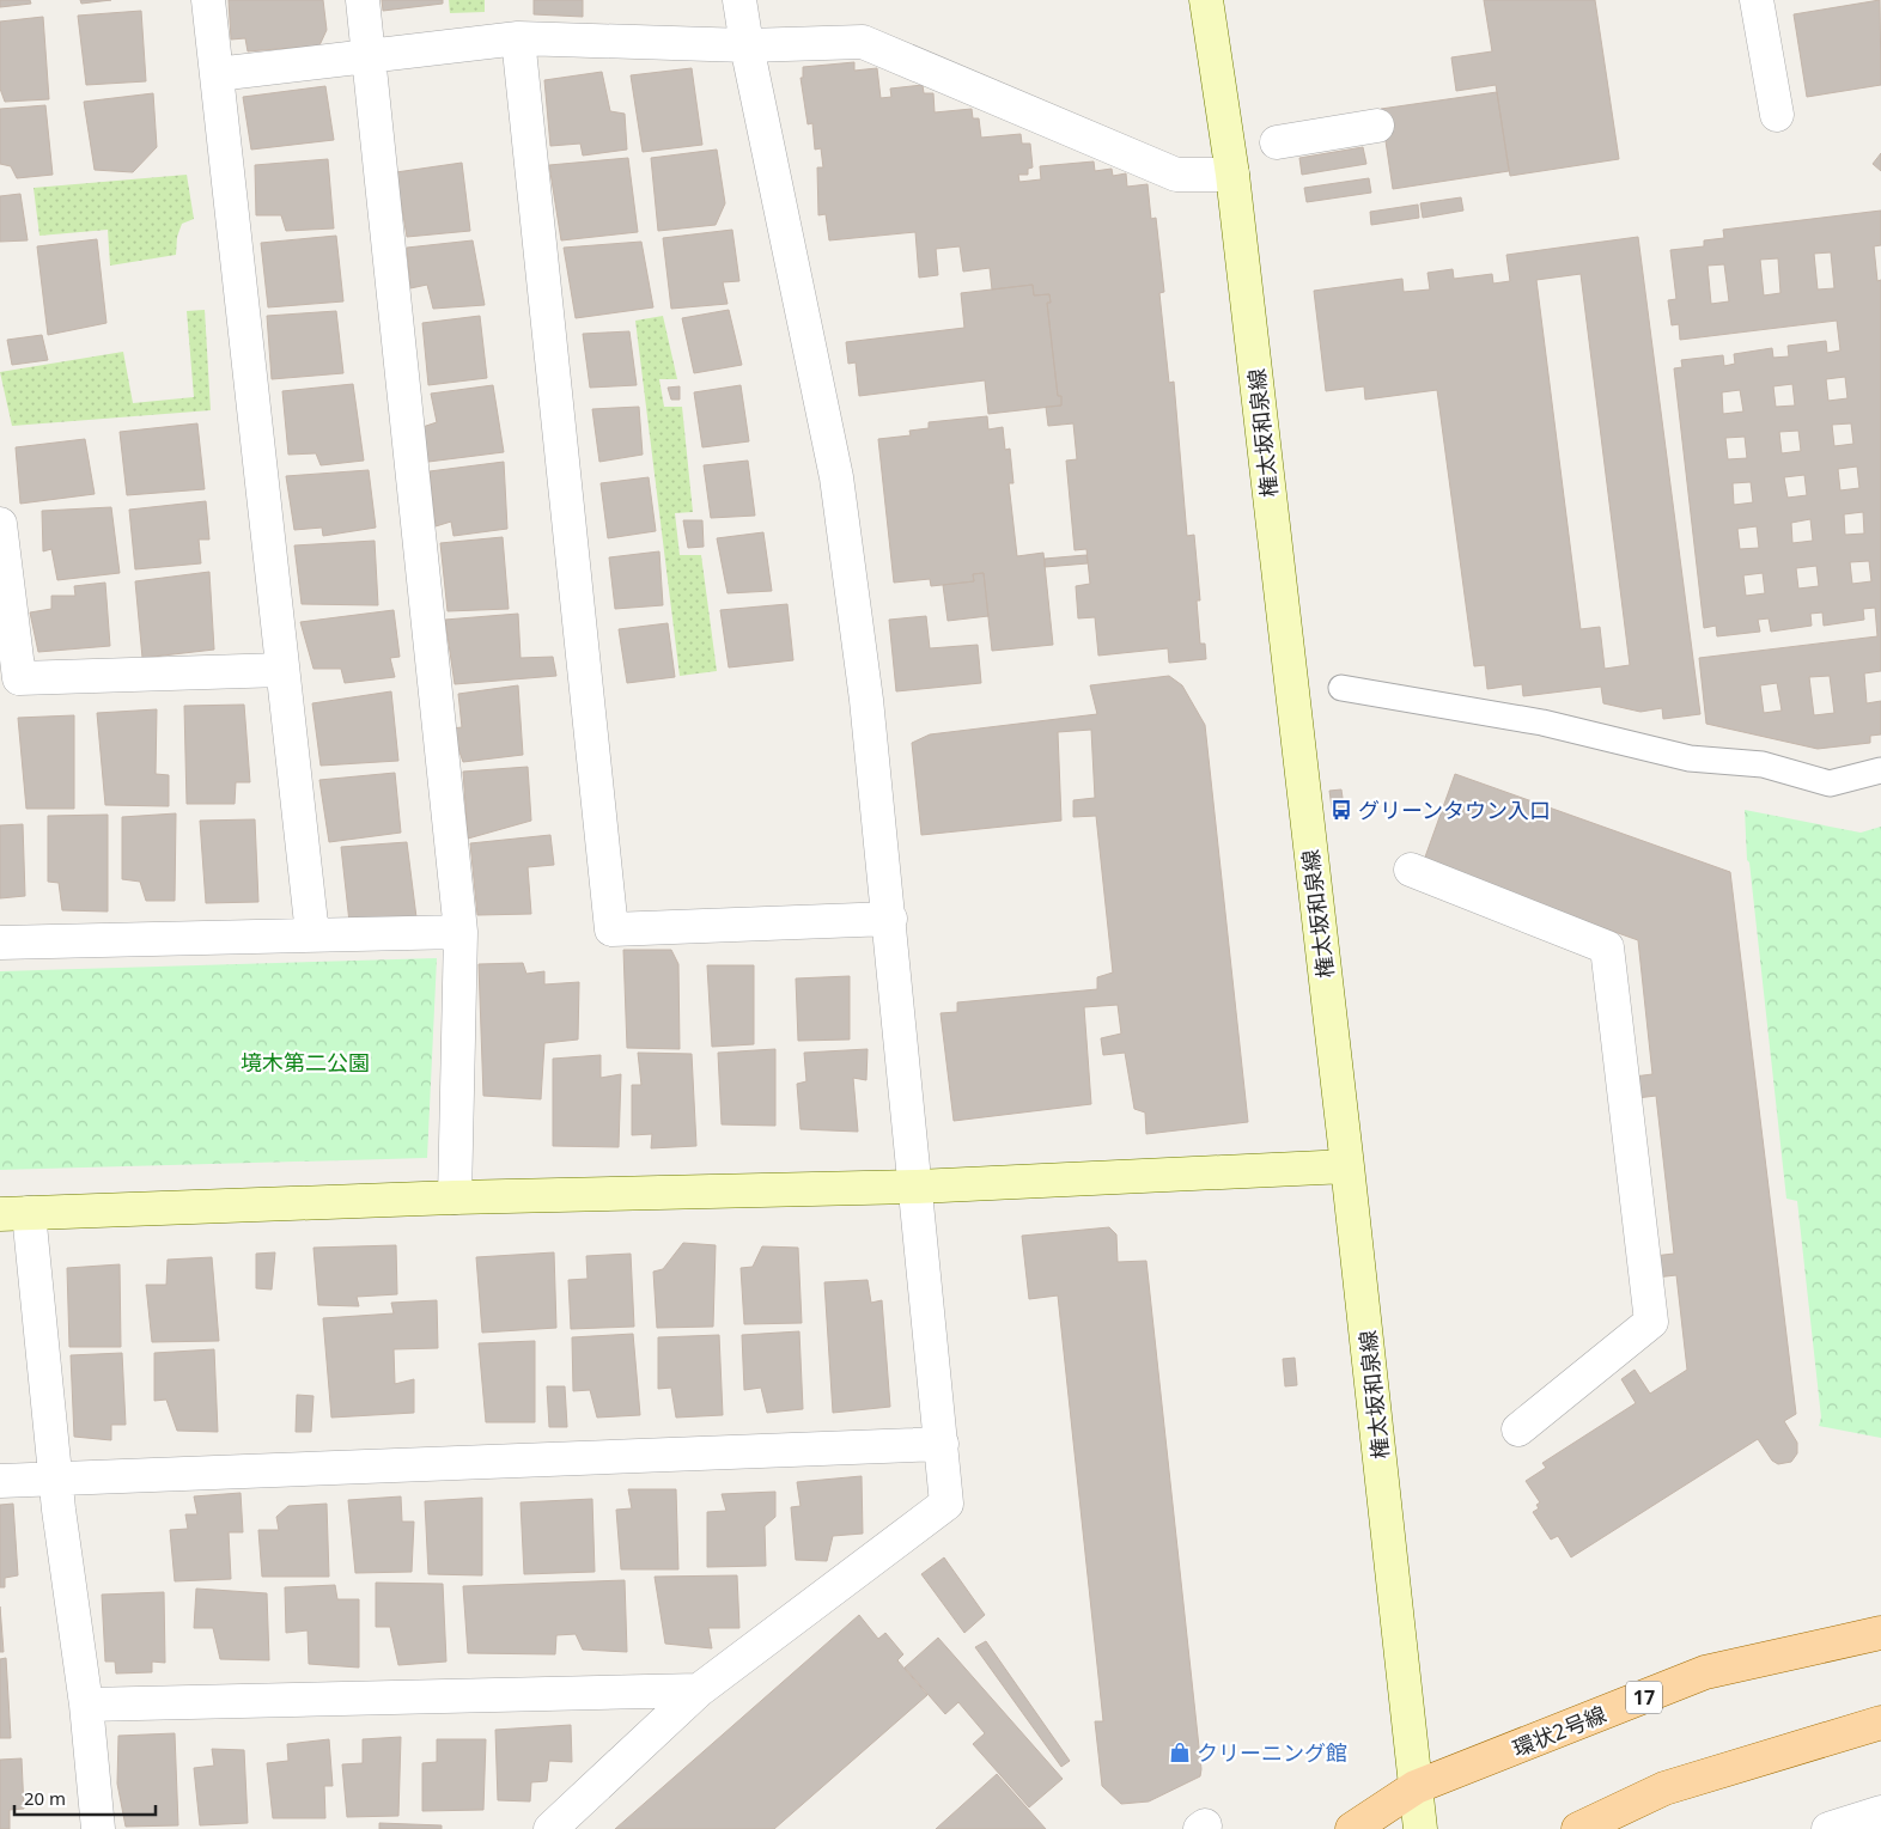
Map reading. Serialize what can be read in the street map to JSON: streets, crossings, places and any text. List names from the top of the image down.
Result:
{
  "streets": {
    "main road": ["17", "環状2号線"],
    "street": ["権太坂和泉線"]
  },
  "crossings": [
    ["権太坂和泉線", "環状2号線"]
  ],
  "parks": ["境木第二公園"],
  "places": {
    "bus stop": ["グリーンタウン入口"],
    "shop": ["クリーニング館"]
  },
  "scale_bar": "20 m"
}
